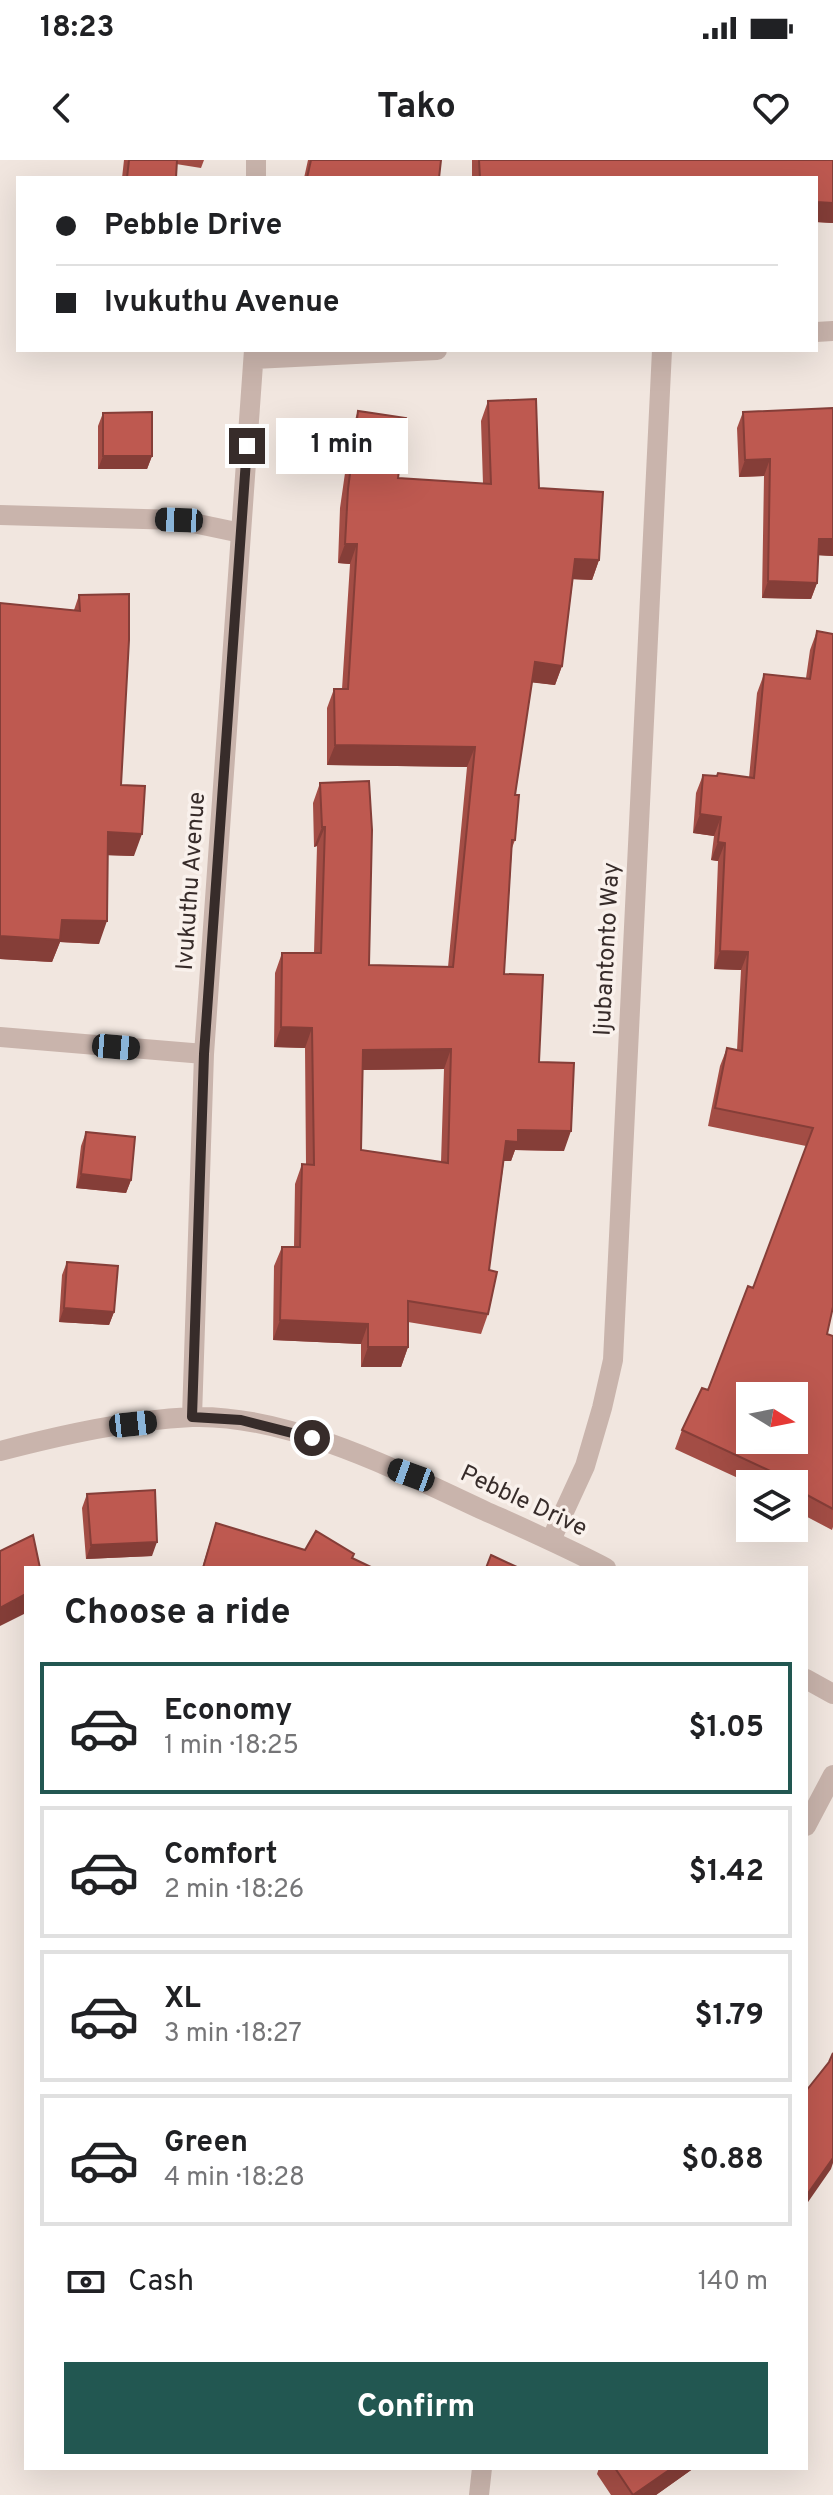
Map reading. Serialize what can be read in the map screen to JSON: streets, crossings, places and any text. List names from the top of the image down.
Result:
{
  "streets": {
    "street": ["Ivukuthu Avenue", "Ijubantonto Way", "Pebble Drive"]
  },
  "crossings": [
    ["Ivukuthu Avenue", "Pebble Drive"],
    ["Ijubantonto Way", "Pebble Drive"]
  ],
  "north": "right",
  "page": {
    "status": "18:23",
    "header": "Tako",
    "banner": ["Pebble Drive", "Ivukuthu Avenue"],
    "bubble": "1 min",
    "heading": "Choose a ride",
    "list": [
      {
        "name": "Economy",
        "note": "1 min · 18:25",
        "value": "$1.05"
      },
      {
        "name": "Comfort",
        "note": "2 min · 18:26",
        "value": "$1.42"
      },
      {
        "name": "XL",
        "note": "3 min · 18:27",
        "value": "$1.79"
      },
      {
        "name": "Green",
        "note": "4 min · 18:28",
        "value": "$0.88"
      }
    ],
    "pay": ["Cash", "140 m"],
    "buttons": "Confirm"
  }
}
